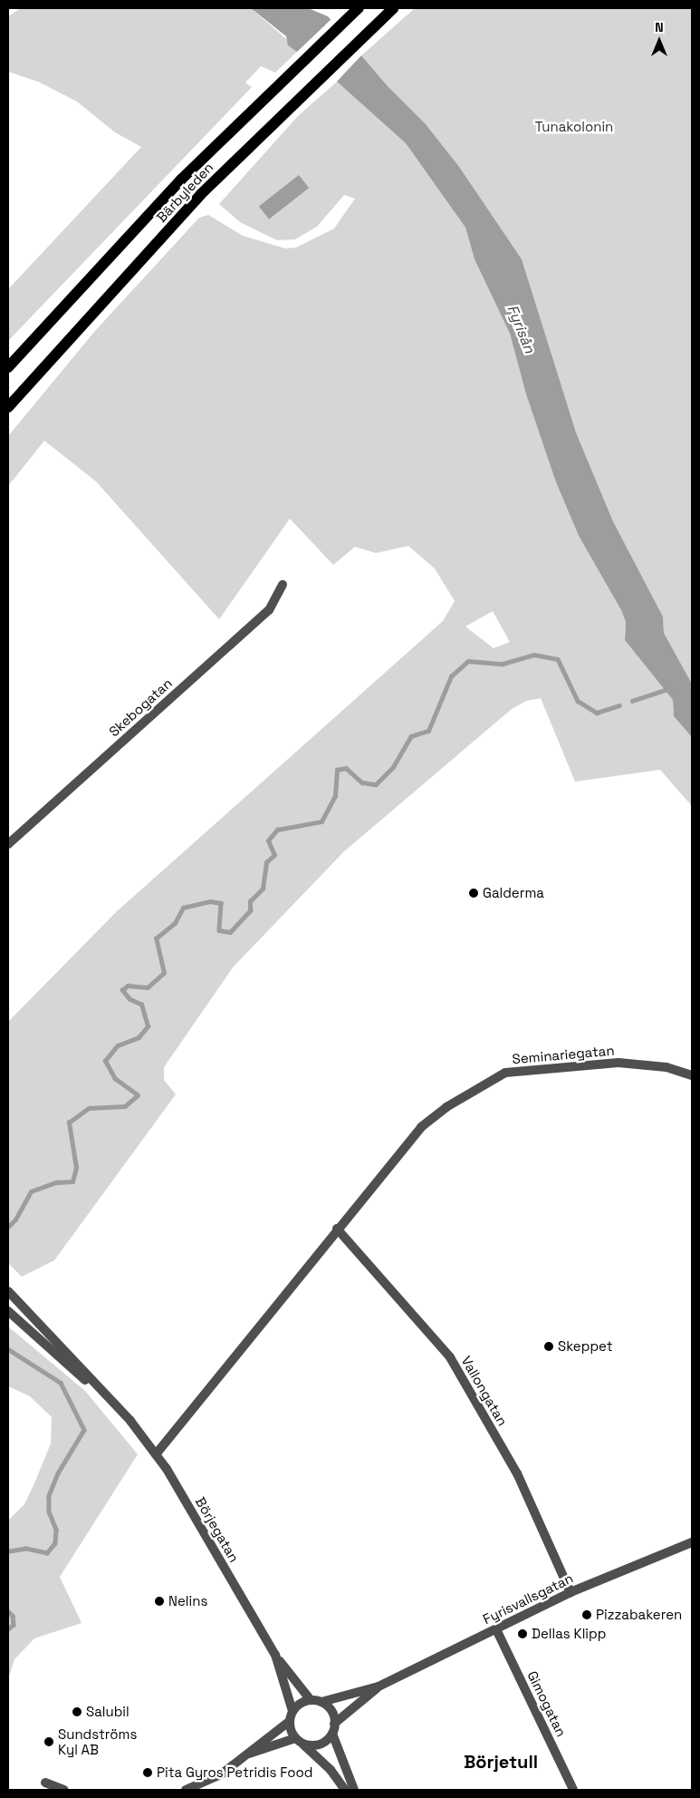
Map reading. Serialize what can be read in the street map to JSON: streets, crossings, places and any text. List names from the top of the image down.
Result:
{
  "streets": {
    "main road": ["Bärbyleden"],
    "street": [
      "Skebogatan",
      "Seminariegatan",
      "Vallongatan",
      "Börjegatan",
      "Fyrisvallsgatan",
      "Gimogatan"
    ]
  },
  "crossings": [
    ["Seminariegatan", "Vallongatan"],
    ["Seminariegatan", "Börjegatan"],
    ["Vallongatan", "Fyrisvallsgatan"],
    ["Börjegatan", "Fyrisvallsgatan"],
    ["Fyrisvallsgatan", "Gimogatan"]
  ],
  "districts": ["Börjetull"],
  "water": ["Fyrisån"],
  "parks": ["Tunakolonin"],
  "places": [
    "Galderma",
    "Skeppet",
    "Nelins",
    "Pizzabakeren",
    "Dellas Klipp",
    "Salubil",
    "Sundströms Kyl AB",
    "Pita Gyros Petridis Food"
  ],
  "north": "top"
}
